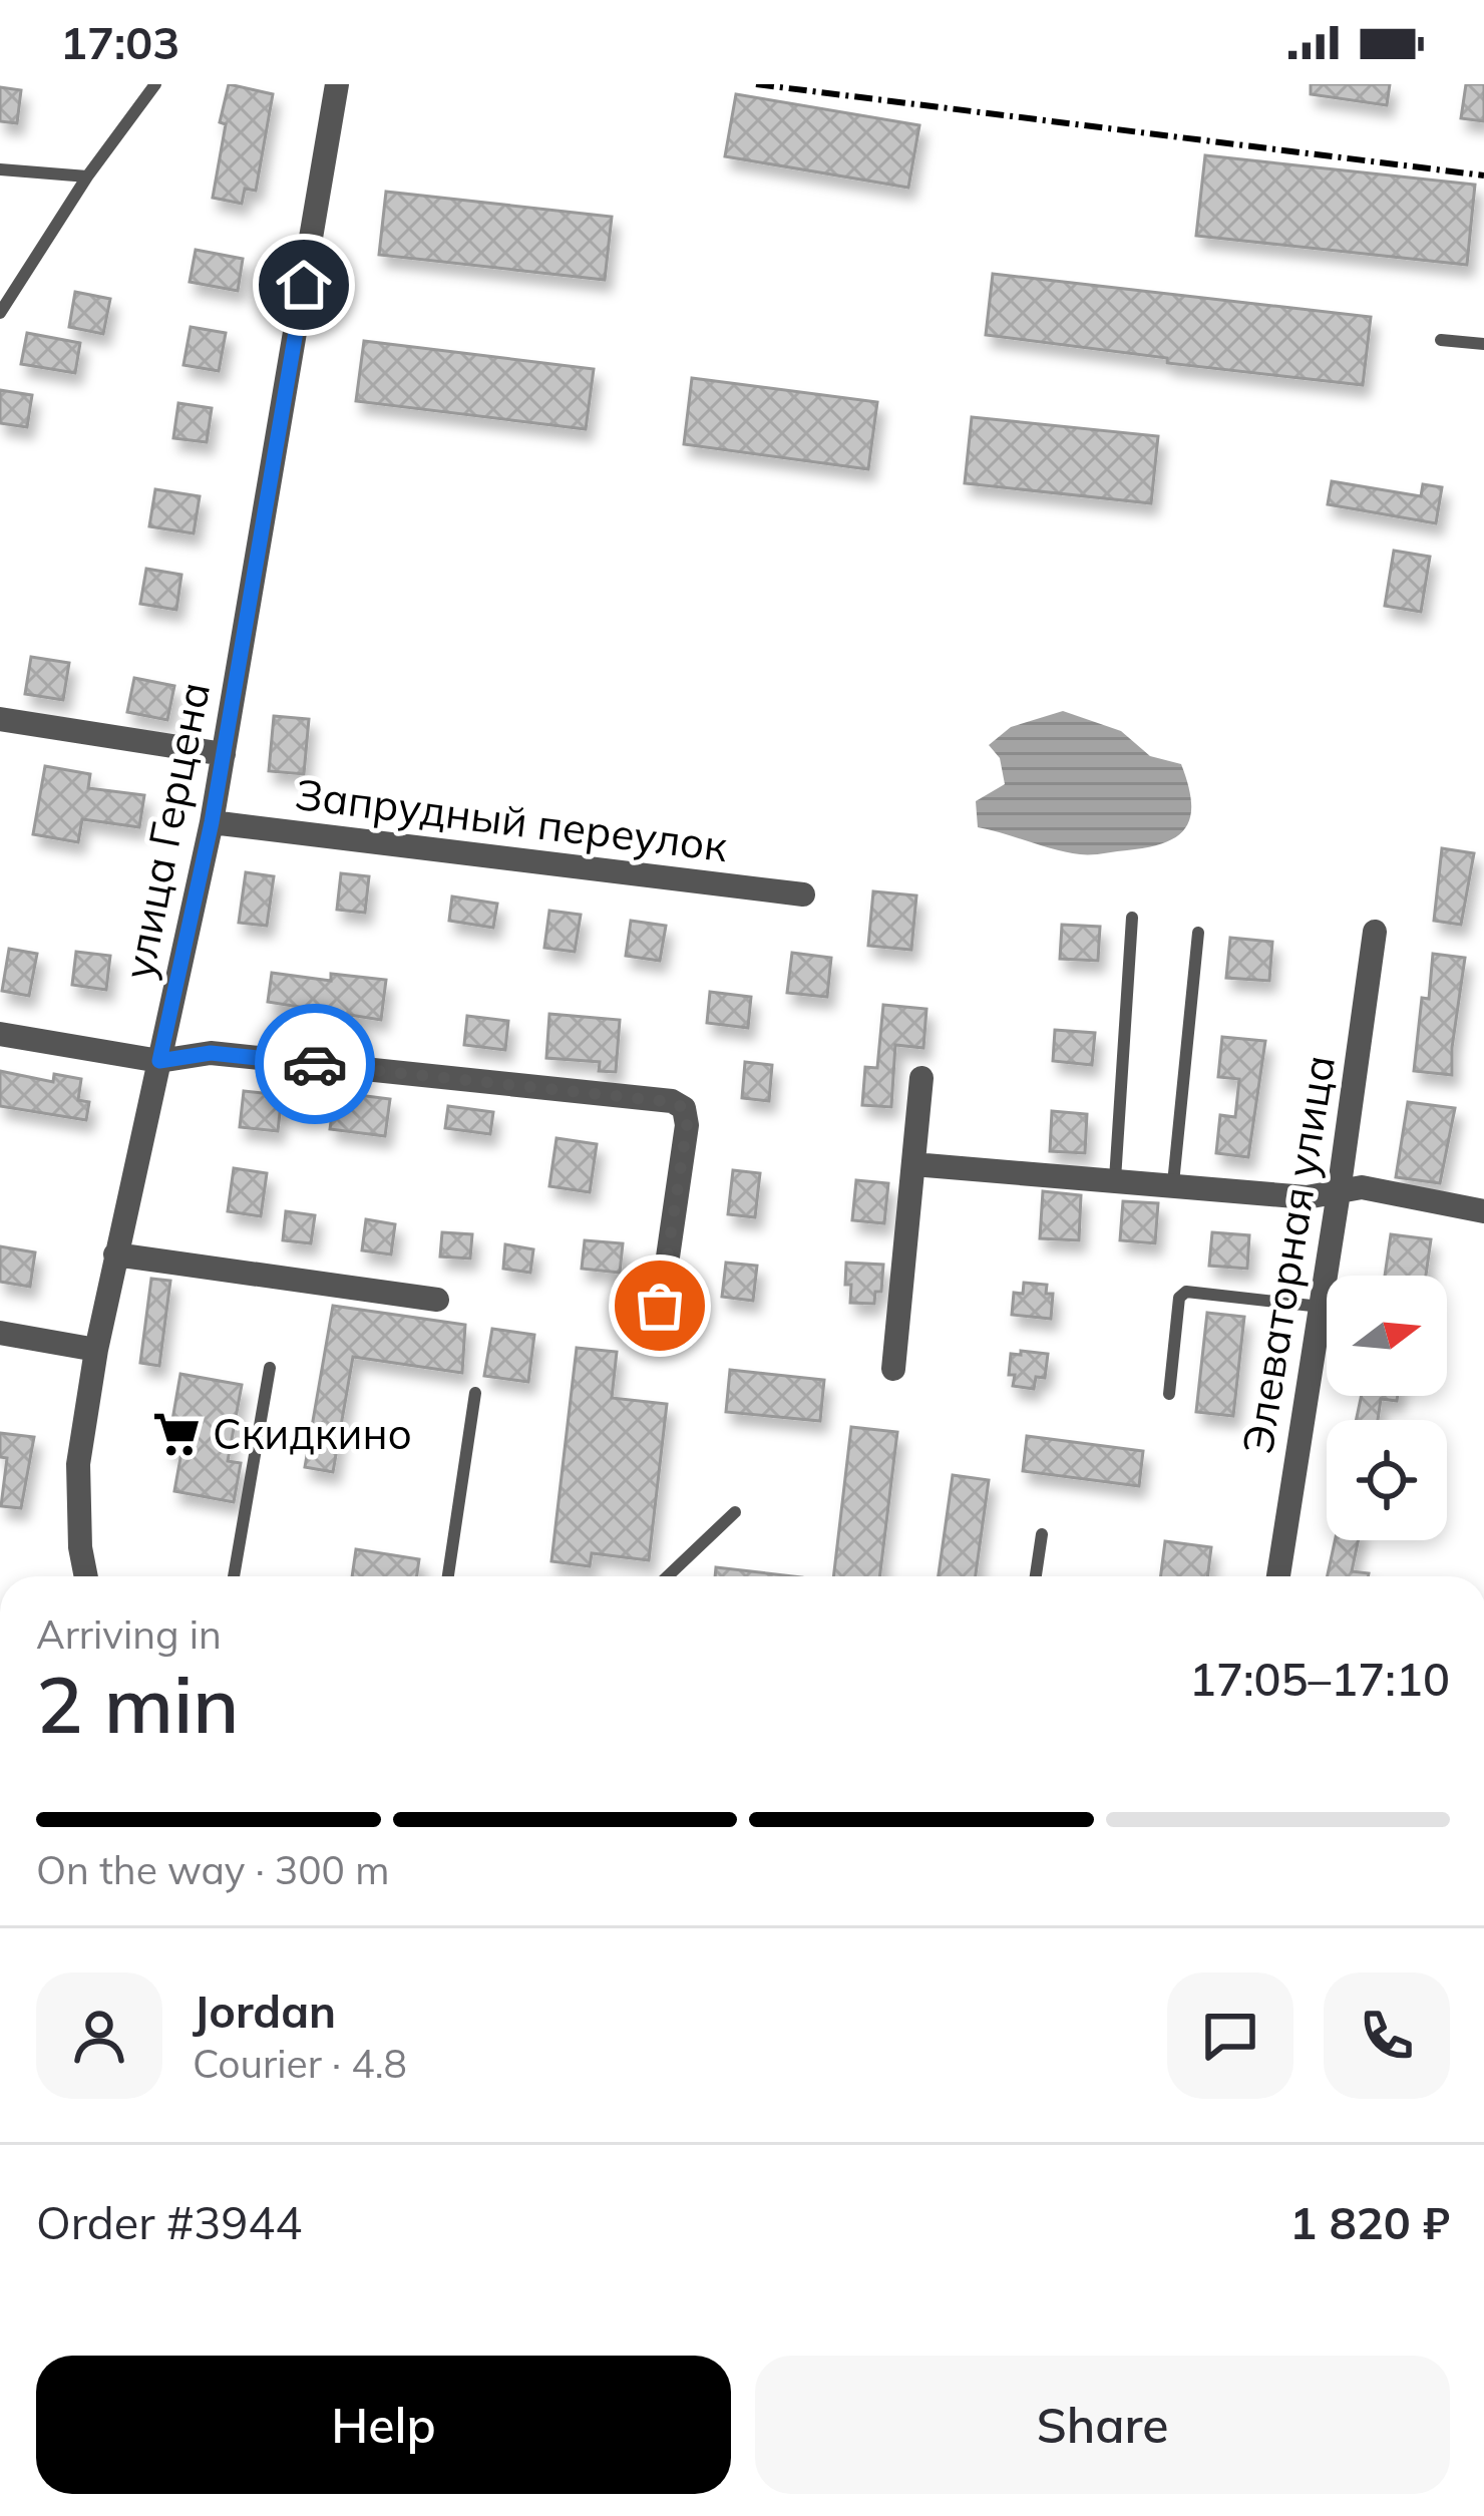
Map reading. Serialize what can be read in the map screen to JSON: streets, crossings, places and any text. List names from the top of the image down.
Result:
{
  "streets": {
    "street": ["Запрудный переулок", "улица Герцена", "Элеваторная улица"]
  },
  "crossings": [
    ["Запрудный переулок", "улица Герцена"]
  ],
  "places": {
    "supermarket": ["Скидкино"]
  },
  "north": "right",
  "page": {
    "status": "17:03",
    "heading": ["2 min", "Arriving in", "17:05–17:10"],
    "panel": [
      "Jordan",
      "Courier · 4.8",
      "Order #3944",
      "1 820 ₽"
    ],
    "bar": "On the way · 300 m",
    "buttons": ["Help", "Share"]
  }
}
